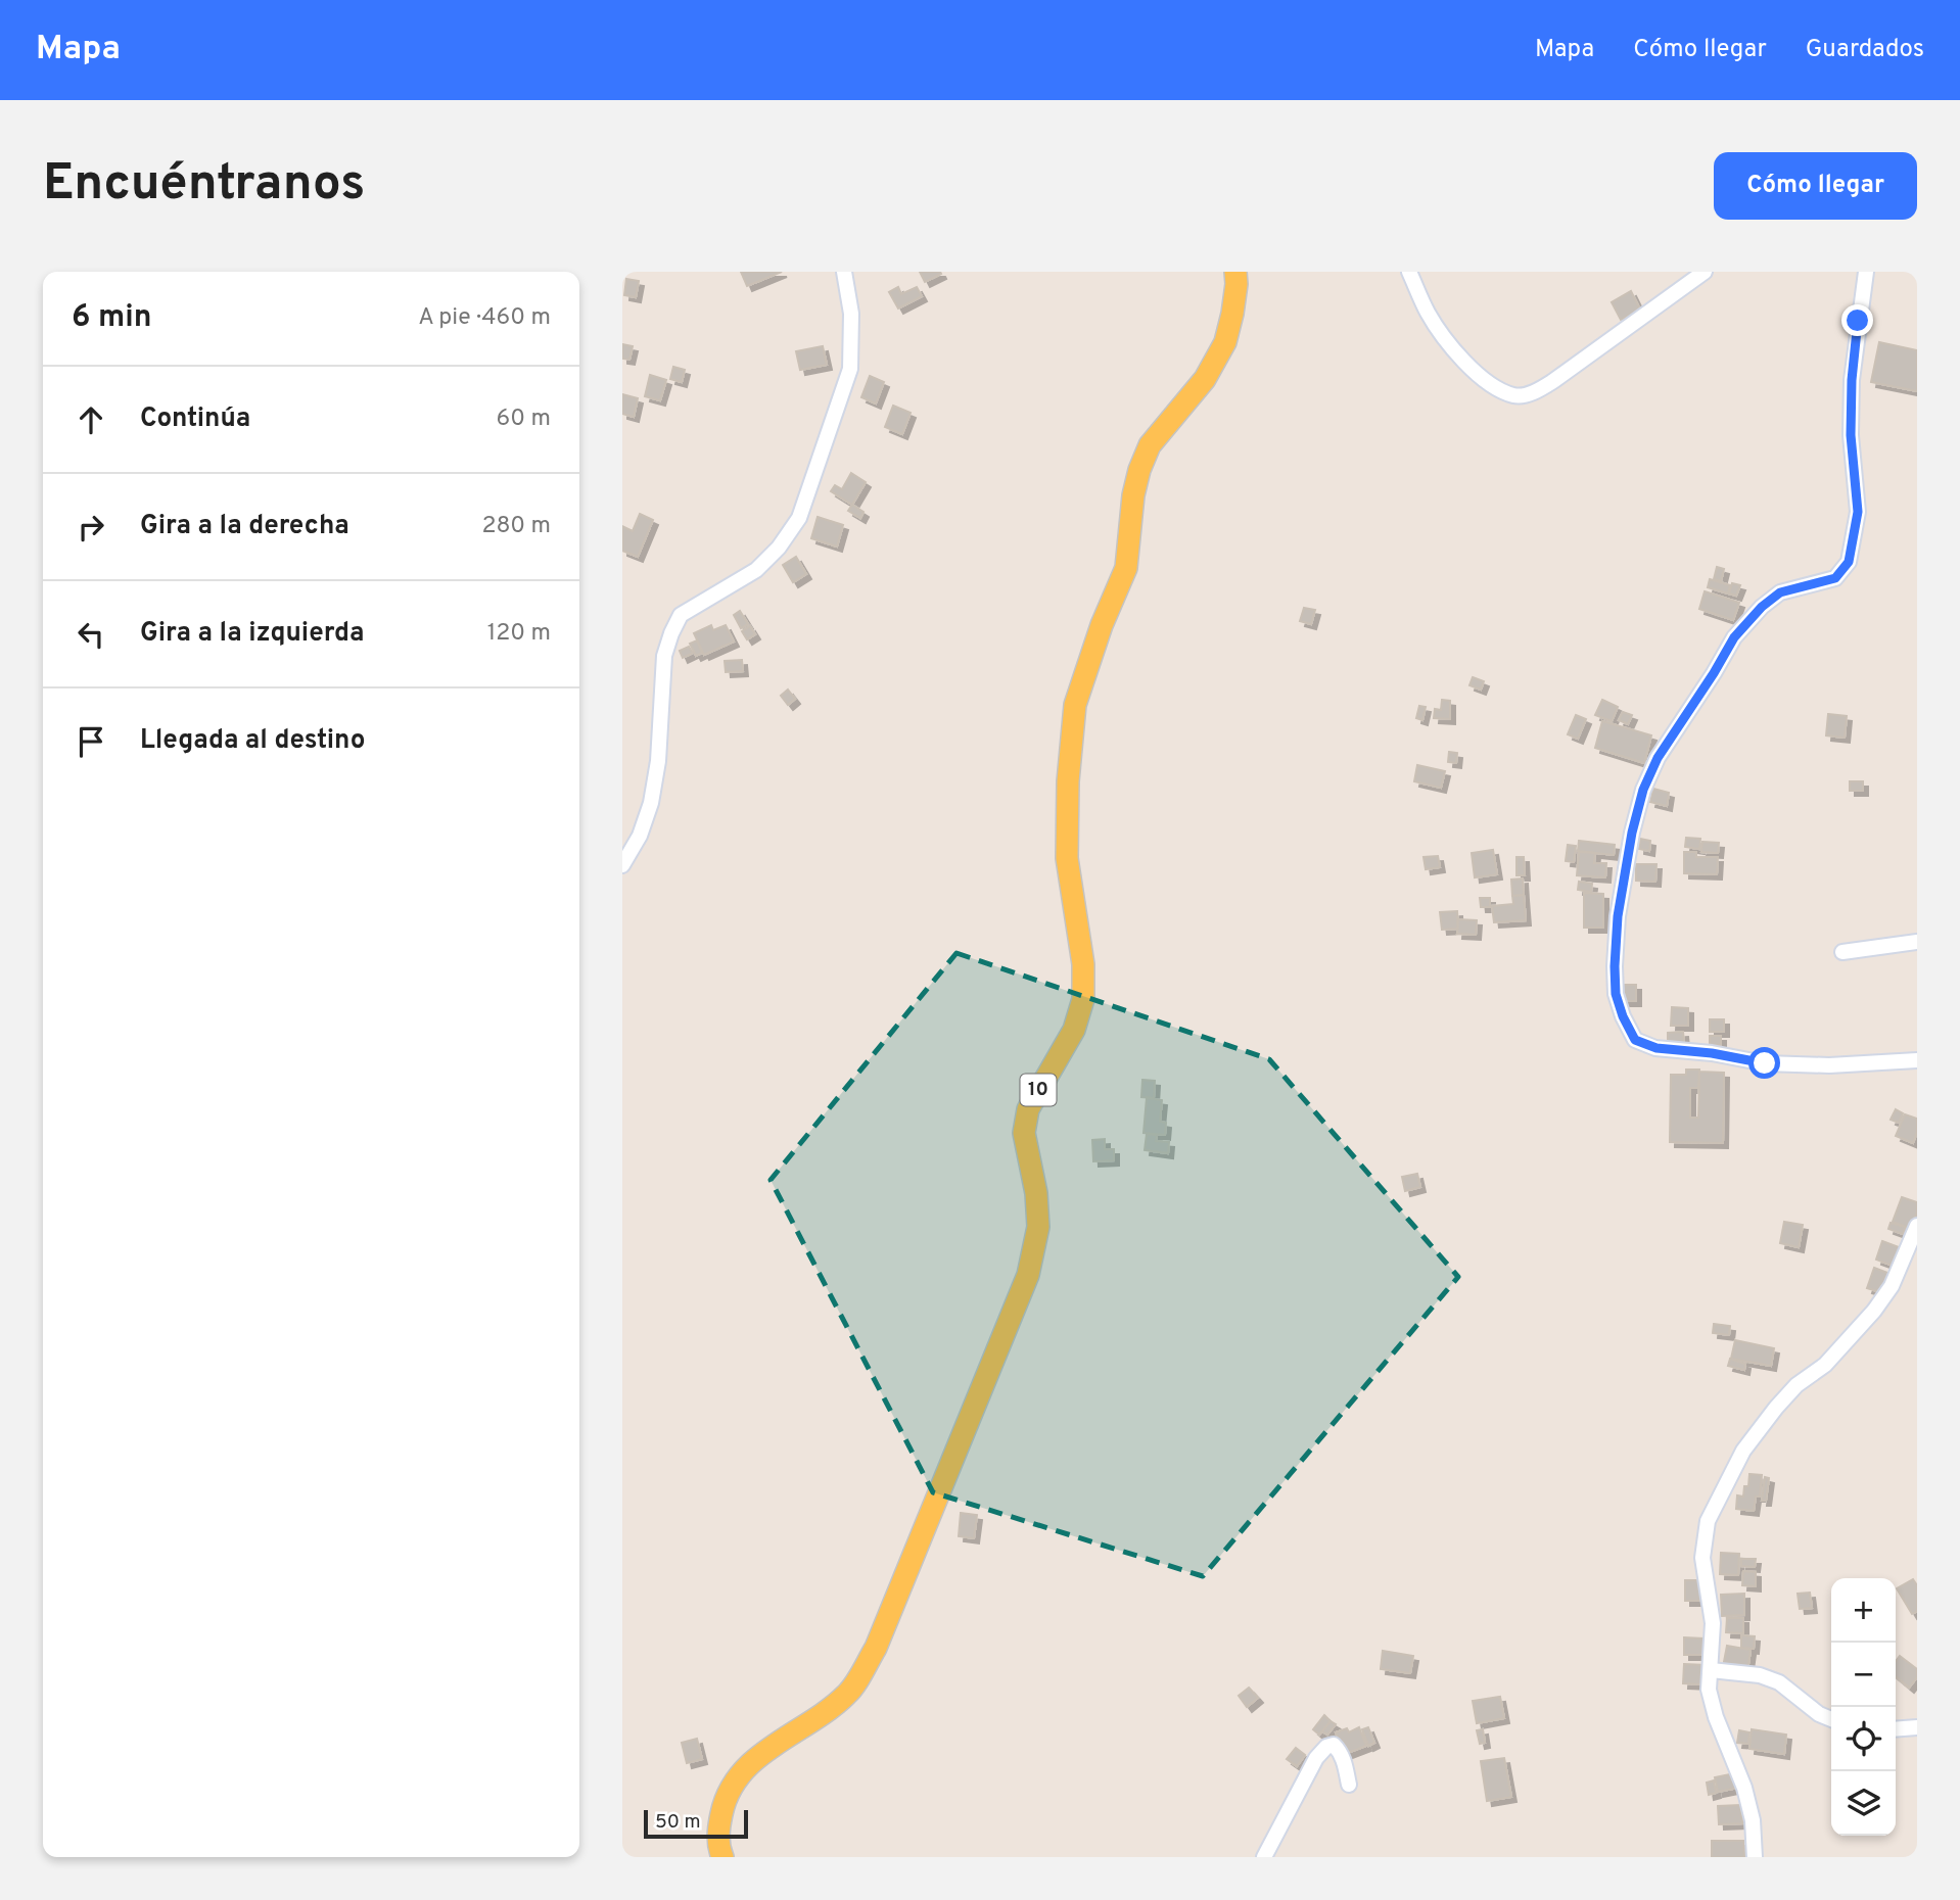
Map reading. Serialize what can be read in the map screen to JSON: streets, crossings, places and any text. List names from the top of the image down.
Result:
{
  "streets": {
    "main road": ["10"]
  },
  "scale_bar": "50 m",
  "page": {
    "header": "Mapa",
    "nav": ["Mapa", "Cómo llegar", "Guardados"],
    "buttons": "Cómo llegar",
    "title": "Encuéntranos",
    "heading": ["6 min", "A pie · 460 m"],
    "list": [
      ["Continúa", "60 m"],
      ["Gira a la derecha", "280 m"],
      ["Gira a la izquierda", "120 m"],
      "Llegada al destino"
    ],
    "map_buttons": ["+", "−"],
    "scale": "50 m"
  }
}
